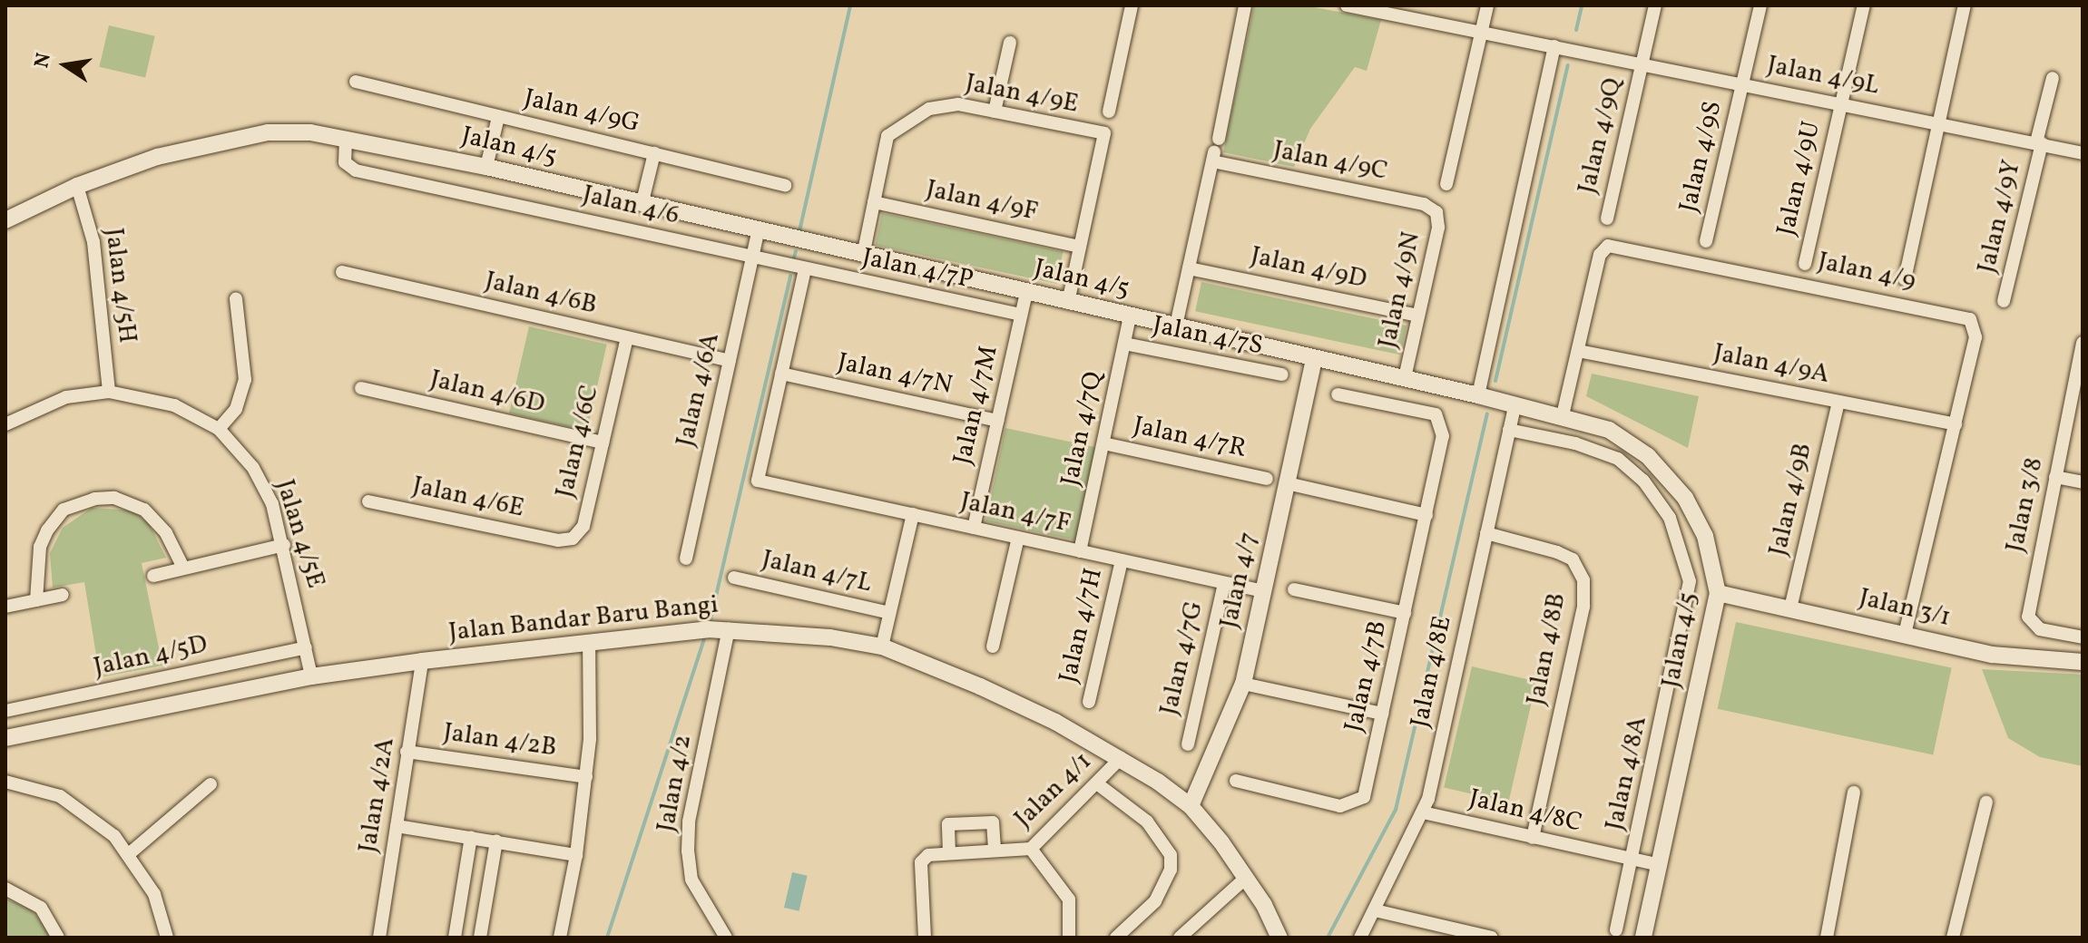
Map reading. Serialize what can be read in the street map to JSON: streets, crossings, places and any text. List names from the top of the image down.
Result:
{
  "streets": {
    "street": [
      "Jalan 4/9L",
      "Jalan 4/9E",
      "Jalan 4/9G",
      "Jalan 4/9Q",
      "Jalan 4/5",
      "Jalan 4/9S",
      "Jalan 4/9C",
      "Jalan 4/9U",
      "Jalan 4/9F",
      "Jalan 4/6",
      "Jalan 4/9Y",
      "Jalan 4/9D",
      "Jalan 4/7P",
      "Jalan 4/9",
      "Jalan 4/5H",
      "Jalan 4/9N",
      "Jalan 4/6B",
      "Jalan 4/7S",
      "Jalan 4/9A",
      "Jalan 4/7N",
      "Jalan 4/6A",
      "Jalan 4/6D",
      "Jalan 4/7M",
      "Jalan 4/7Q",
      "Jalan 4/7R",
      "Jalan 4/6C",
      "Jalan 4/6E",
      "Jalan 4/9B",
      "Jalan 3/8",
      "Jalan 4/7F",
      "Jalan 4/5E",
      "Jalan 4/7L",
      "Jalan 4/7",
      "Jalan 3/1",
      "Jalan Bandar Baru Bangi",
      "Jalan 4/7H",
      "Jalan 4/8B",
      "Jalan 4/5D",
      "Jalan 4/7G",
      "Jalan 4/8E",
      "Jalan 4/7B",
      "Jalan 4/2B",
      "Jalan 4/8A",
      "Jalan 4/2",
      "Jalan 4/1",
      "Jalan 4/2A",
      "Jalan 4/8C"
    ]
  },
  "crossings": [
    ["Jalan 4/9L", "Jalan 4/9Q"],
    ["Jalan 4/9L", "Jalan 4/9S"],
    ["Jalan 4/9L", "Jalan 4/9U"],
    ["Jalan 4/9L", "Jalan 4/9Y"],
    ["Jalan 4/9E", "Jalan 4/5"],
    ["Jalan 4/9E", "Jalan 4/9F"],
    ["Jalan 4/9G", "Jalan 4/5"],
    ["Jalan 4/5", "Jalan 4/9C"],
    ["Jalan 4/5", "Jalan 4/6"],
    ["Jalan 4/5", "Jalan 4/9"],
    ["Jalan 4/5", "Jalan 4/5H"],
    ["Jalan 4/5", "Jalan 4/9N"],
    ["Jalan 4/5", "Jalan 4/6A"],
    ["Jalan 4/5", "Jalan 4/7M"],
    ["Jalan 4/5", "Jalan 4/7Q"],
    ["Jalan 4/5", "Jalan 4/7"],
    ["Jalan 4/5", "Jalan 3/1"],
    ["Jalan 4/5", "Jalan 4/8E"],
    ["Jalan 4/5", "Jalan 4/8C"],
    ["Jalan 4/9C", "Jalan 4/9D"],
    ["Jalan 4/9C", "Jalan 4/9N"],
    ["Jalan 4/6", "Jalan 4/7P"],
    ["Jalan 4/6", "Jalan 4/6A"],
    ["Jalan 4/9D", "Jalan 4/9N"],
    ["Jalan 4/7P", "Jalan 4/7M"],
    ["Jalan 4/9", "Jalan 4/9A"],
    ["Jalan 4/9", "Jalan 3/1"],
    ["Jalan 4/5H", "Jalan 4/5E"],
    ["Jalan 4/6B", "Jalan 4/6A"],
    ["Jalan 4/6B", "Jalan 4/6C"],
    ["Jalan 4/7S", "Jalan 4/7Q"],
    ["Jalan 4/9A", "Jalan 4/9B"],
    ["Jalan 4/7N", "Jalan 4/7M"],
    ["Jalan 4/7N", "Jalan 4/7F"],
    ["Jalan 4/6D", "Jalan 4/6C"],
    ["Jalan 4/7M", "Jalan 4/7F"],
    ["Jalan 4/7Q", "Jalan 4/7R"],
    ["Jalan 4/7Q", "Jalan 4/7F"],
    ["Jalan 4/6C", "Jalan 4/6E"],
    ["Jalan 4/9B", "Jalan 3/1"],
    ["Jalan 4/7F", "Jalan 4/7L"],
    ["Jalan 4/7F", "Jalan 4/7"],
    ["Jalan 4/7F", "Jalan 4/7H"],
    ["Jalan 4/7F", "Jalan 4/7G"],
    ["Jalan 4/5E", "Jalan Bandar Baru Bangi"],
    ["Jalan 4/5E", "Jalan 4/5D"],
    ["Jalan 4/7L", "Jalan Bandar Baru Bangi"],
    ["Jalan 4/7", "Jalan Bandar Baru Bangi"],
    ["Jalan Bandar Baru Bangi", "Jalan 4/2"],
    ["Jalan Bandar Baru Bangi", "Jalan 4/1"],
    ["Jalan Bandar Baru Bangi", "Jalan 4/2A"],
    ["Jalan 4/8B", "Jalan 4/8E"],
    ["Jalan 4/8B", "Jalan 4/8C"],
    ["Jalan 4/8E", "Jalan 4/8A"],
    ["Jalan 4/8E", "Jalan 4/8C"],
    ["Jalan 4/2B", "Jalan 4/2A"],
    ["Jalan 4/8A", "Jalan 4/8C"]
  ],
  "north": "left"
}
